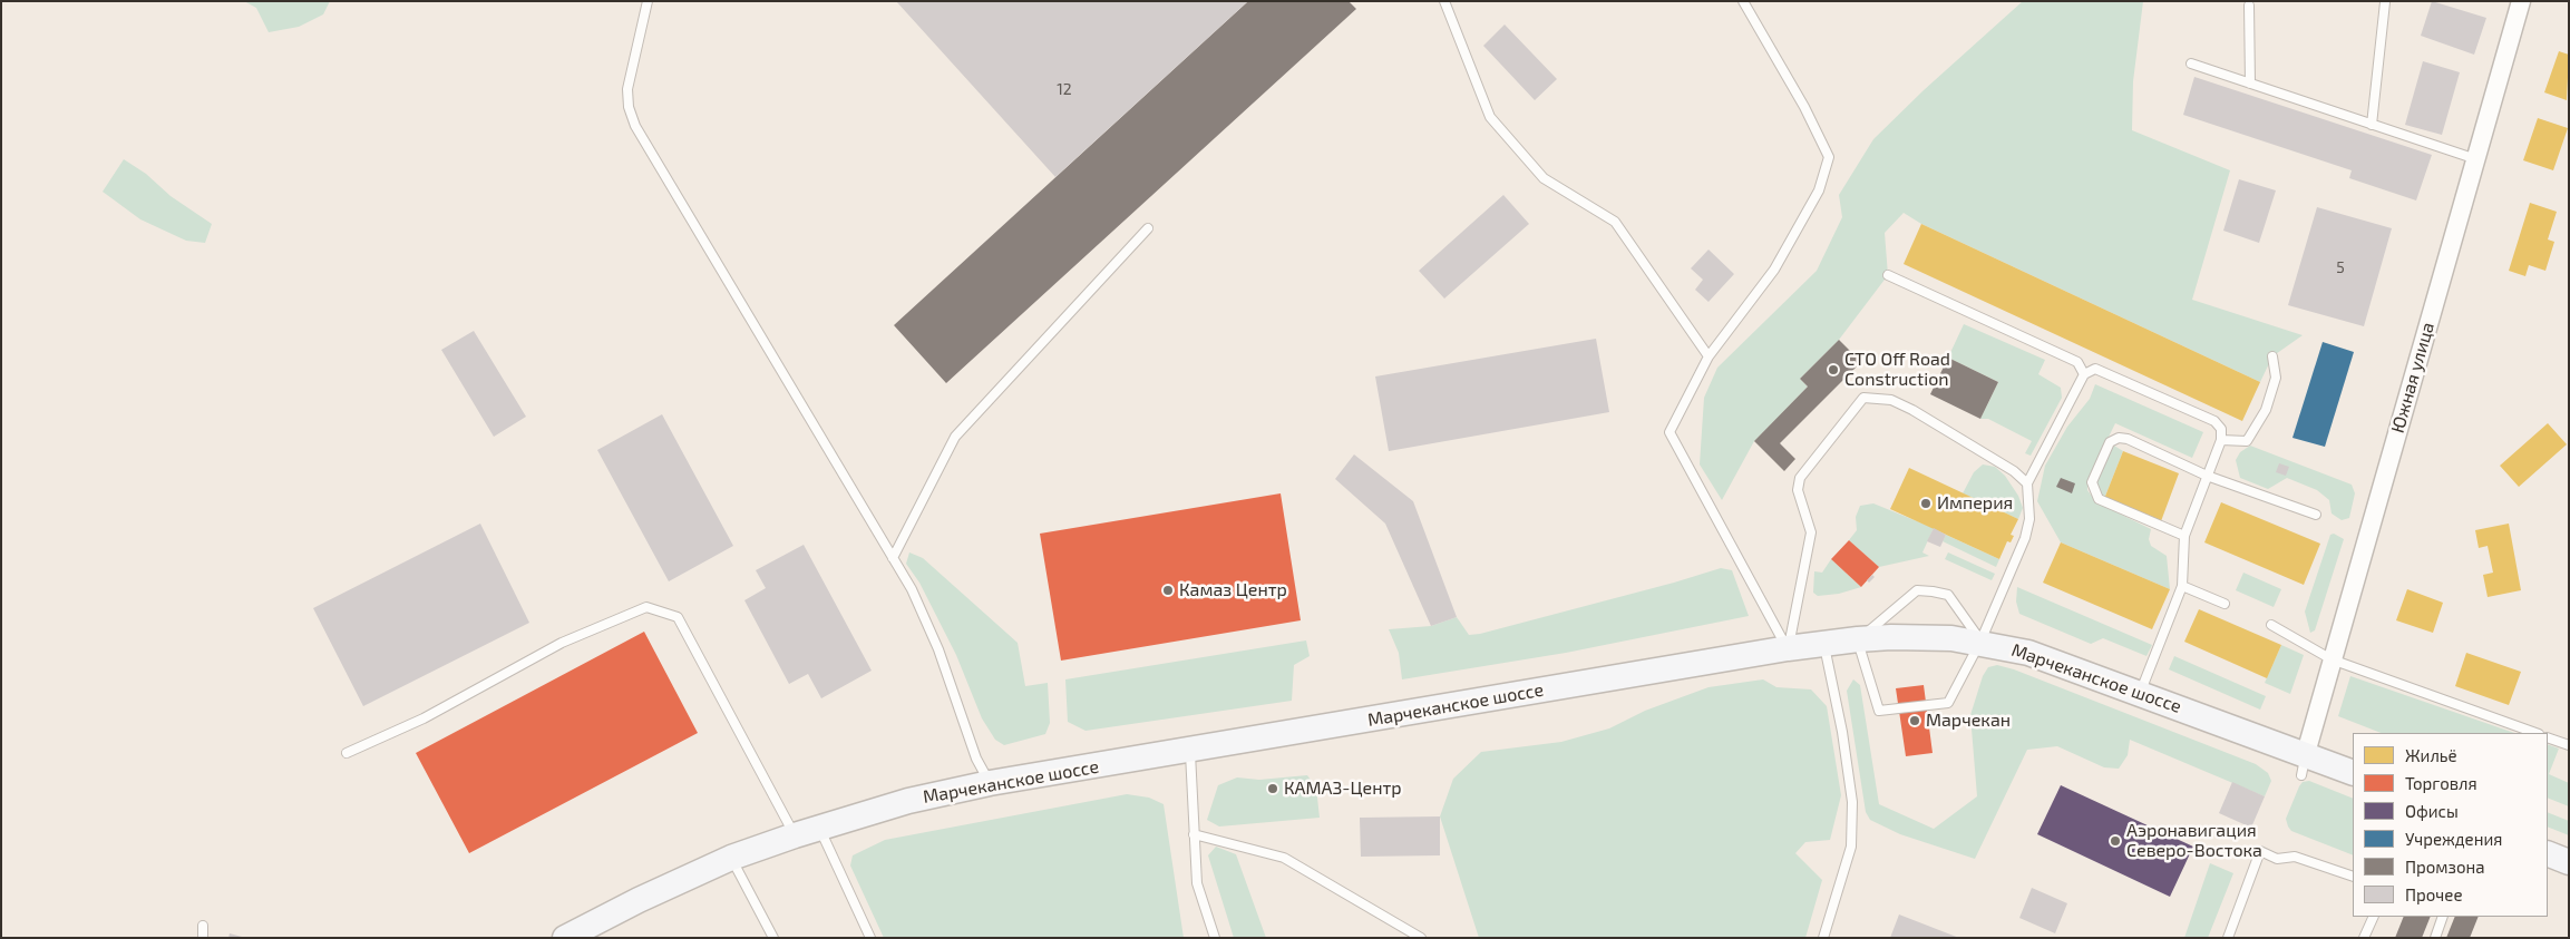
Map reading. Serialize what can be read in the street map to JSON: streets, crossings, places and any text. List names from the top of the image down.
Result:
{
  "streets": {
    "street": ["Южная улица", "Марчеканское шоссе"]
  },
  "crossings": [
    ["Южная улица", "Марчеканское шоссе"]
  ],
  "places": [
    "СТО Off Road Construction",
    "Империя",
    "Камаз Центр",
    "Марчекан",
    "КАМАЗ-Центр",
    "Аэронавигация Северо-Востока"
  ],
  "house_numbers": ["12", "5"],
  "legend": [
    "Жильё",
    "Торговля",
    "Офисы",
    "Учреждения",
    "Промзона",
    "Прочее"
  ]
}
